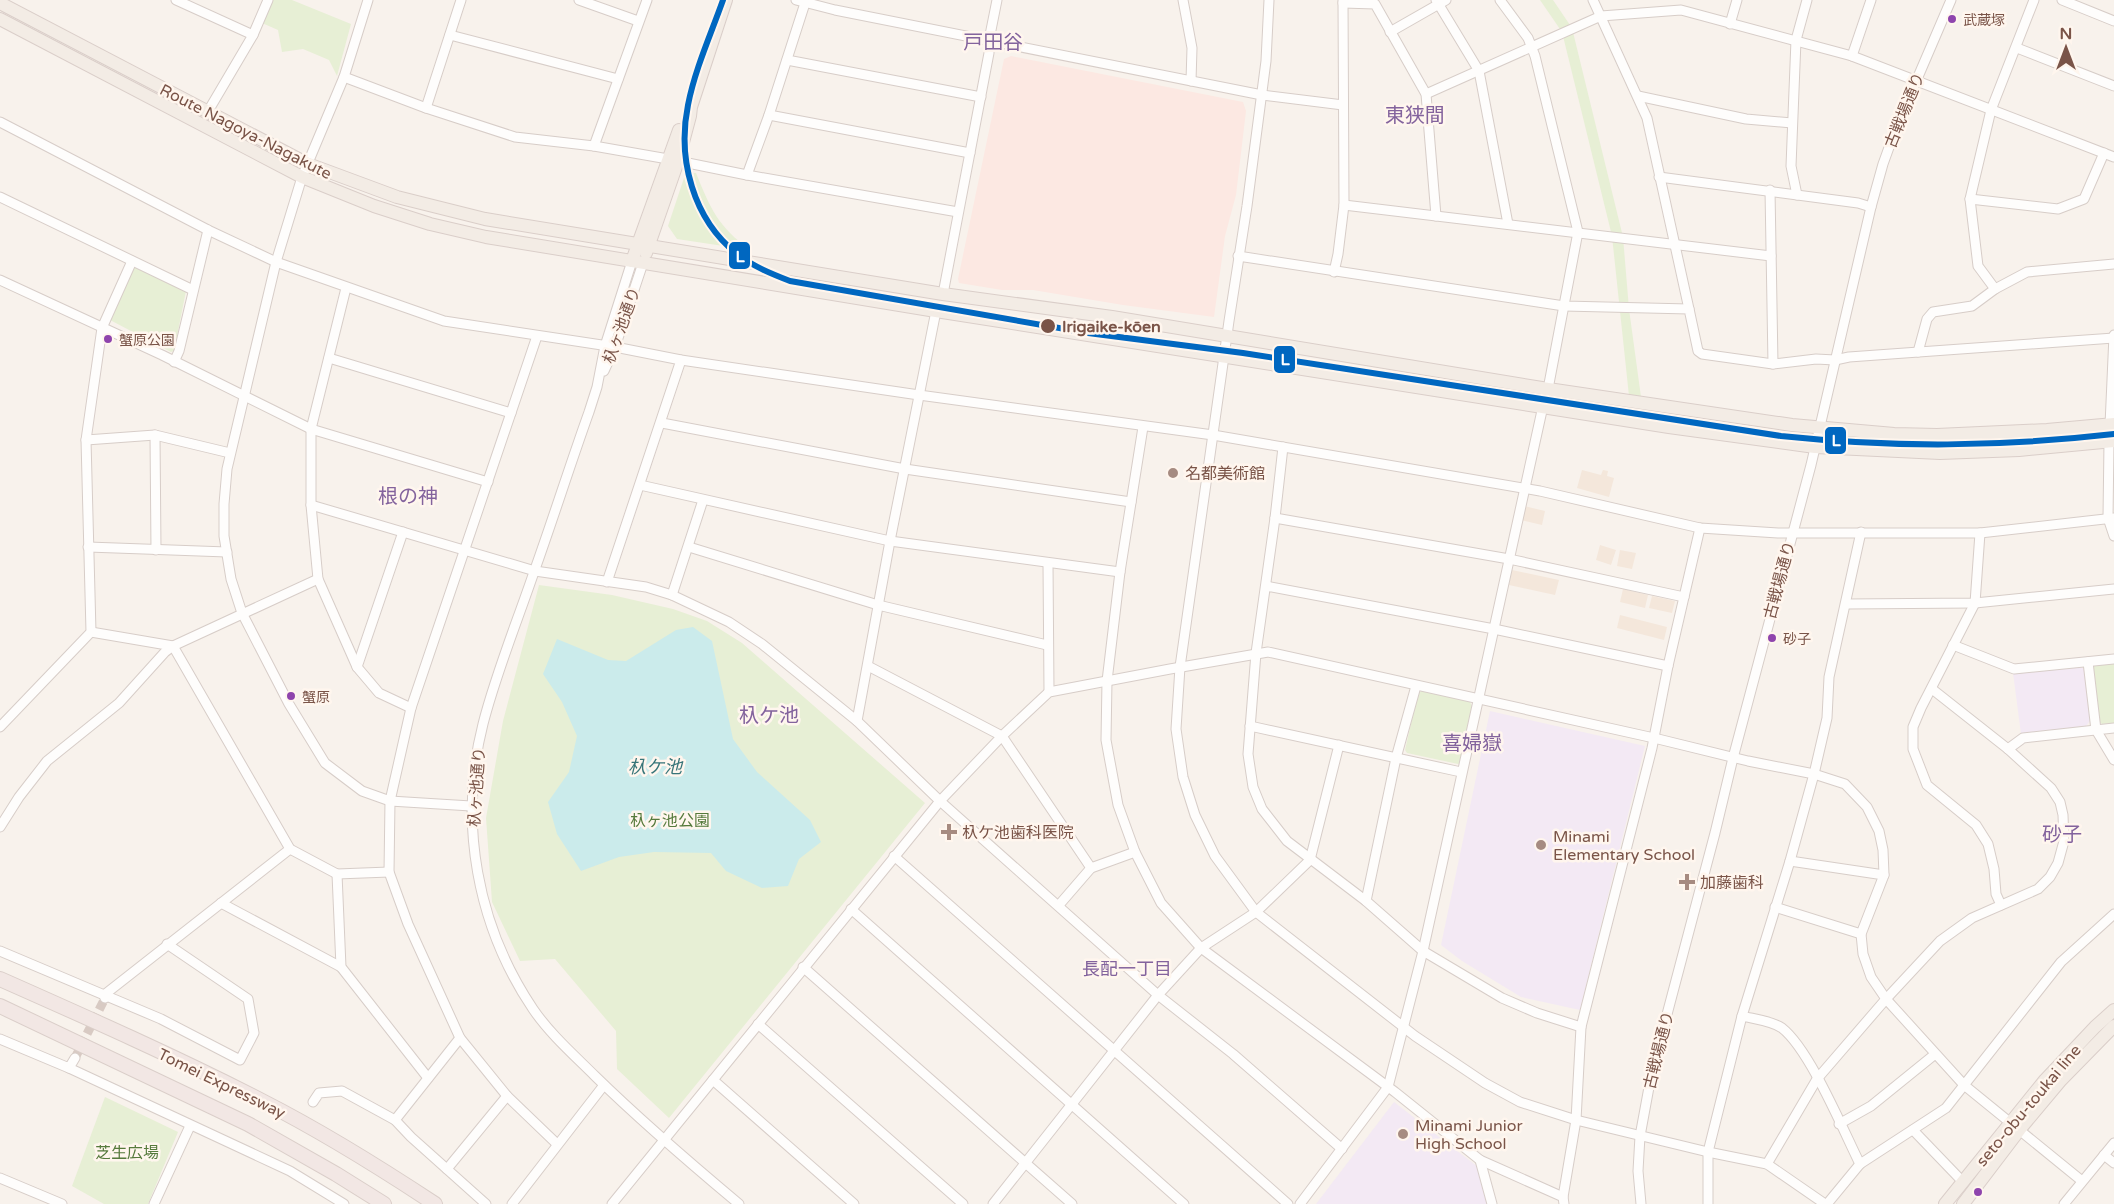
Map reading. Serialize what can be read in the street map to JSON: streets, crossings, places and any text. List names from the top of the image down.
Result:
{
  "streets": {
    "highway": ["Tomei Expressway"],
    "main road": ["Route Nagoya-Nagakute", "seto-obu-toukai line"],
    "street": ["古戦場通り", "杁ヶ池通り"]
  },
  "crossings": [
    ["古戦場通り", "Route Nagoya-Nagakute"],
    ["Route Nagoya-Nagakute", "杁ヶ池通り"]
  ],
  "districts": [
    "戸田谷",
    "東狭間",
    "根の神",
    "杁ケ池",
    "喜婦嶽",
    "砂子",
    "長配一丁目"
  ],
  "water": ["杁ケ池"],
  "parks": ["杁ヶ池公園", "芝生広場"],
  "places": {
    "other": [
      "武蔵塚",
      "Irigaike-kōen",
      "蟹原公園",
      "名都美術館",
      "砂子",
      "蟹原",
      "Minami Elementary School",
      "Minami Junior High School"
    ],
    "health": ["杁ケ池歯科医院", "加藤歯科"]
  },
  "lines": ["transit line L"],
  "north": "top"
}
